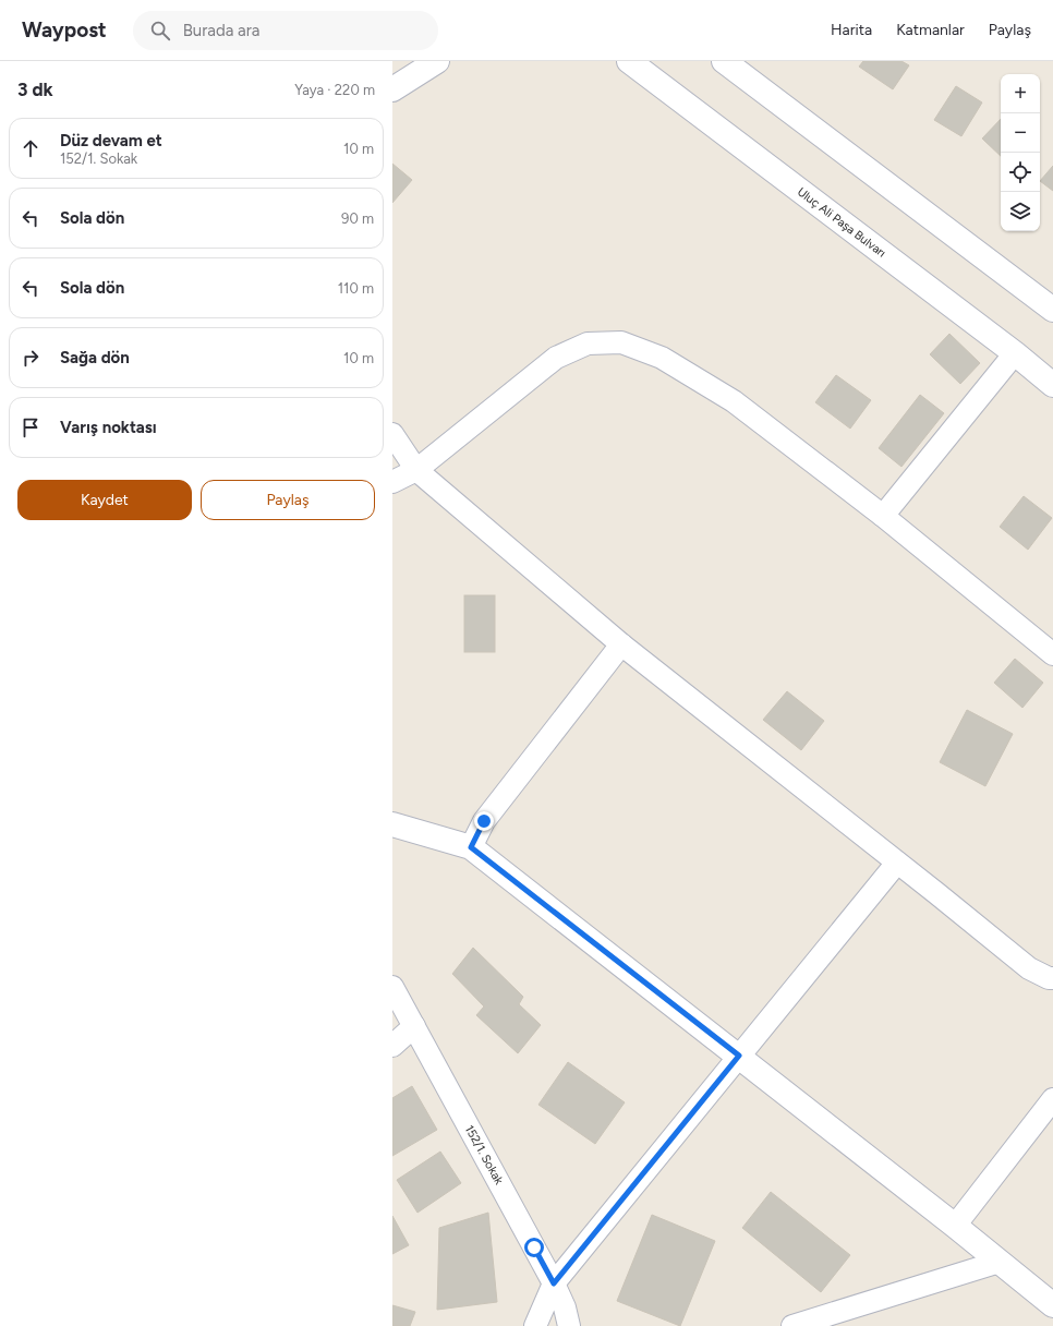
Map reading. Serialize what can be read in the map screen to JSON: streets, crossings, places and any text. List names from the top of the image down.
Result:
{
  "streets": {
    "street": ["Uluç Ali Paşa Bulvarı", "152/1. Sokak"]
  },
  "page": {
    "header": "Waypost",
    "search": "Burada ara",
    "nav": ["Harita", "Katmanlar", "Paylaş"],
    "heading": ["3 dk", "Yaya · 220 m"],
    "map_buttons": ["+", "−"],
    "list": [
      ["Düz devam et", "152/1. Sokak", "10 m"],
      ["Sola dön", "90 m"],
      ["Sola dön", "110 m"],
      ["Sağa dön", "10 m"],
      "Varış noktası"
    ],
    "buttons": ["Kaydet", "Paylaş"]
  }
}
